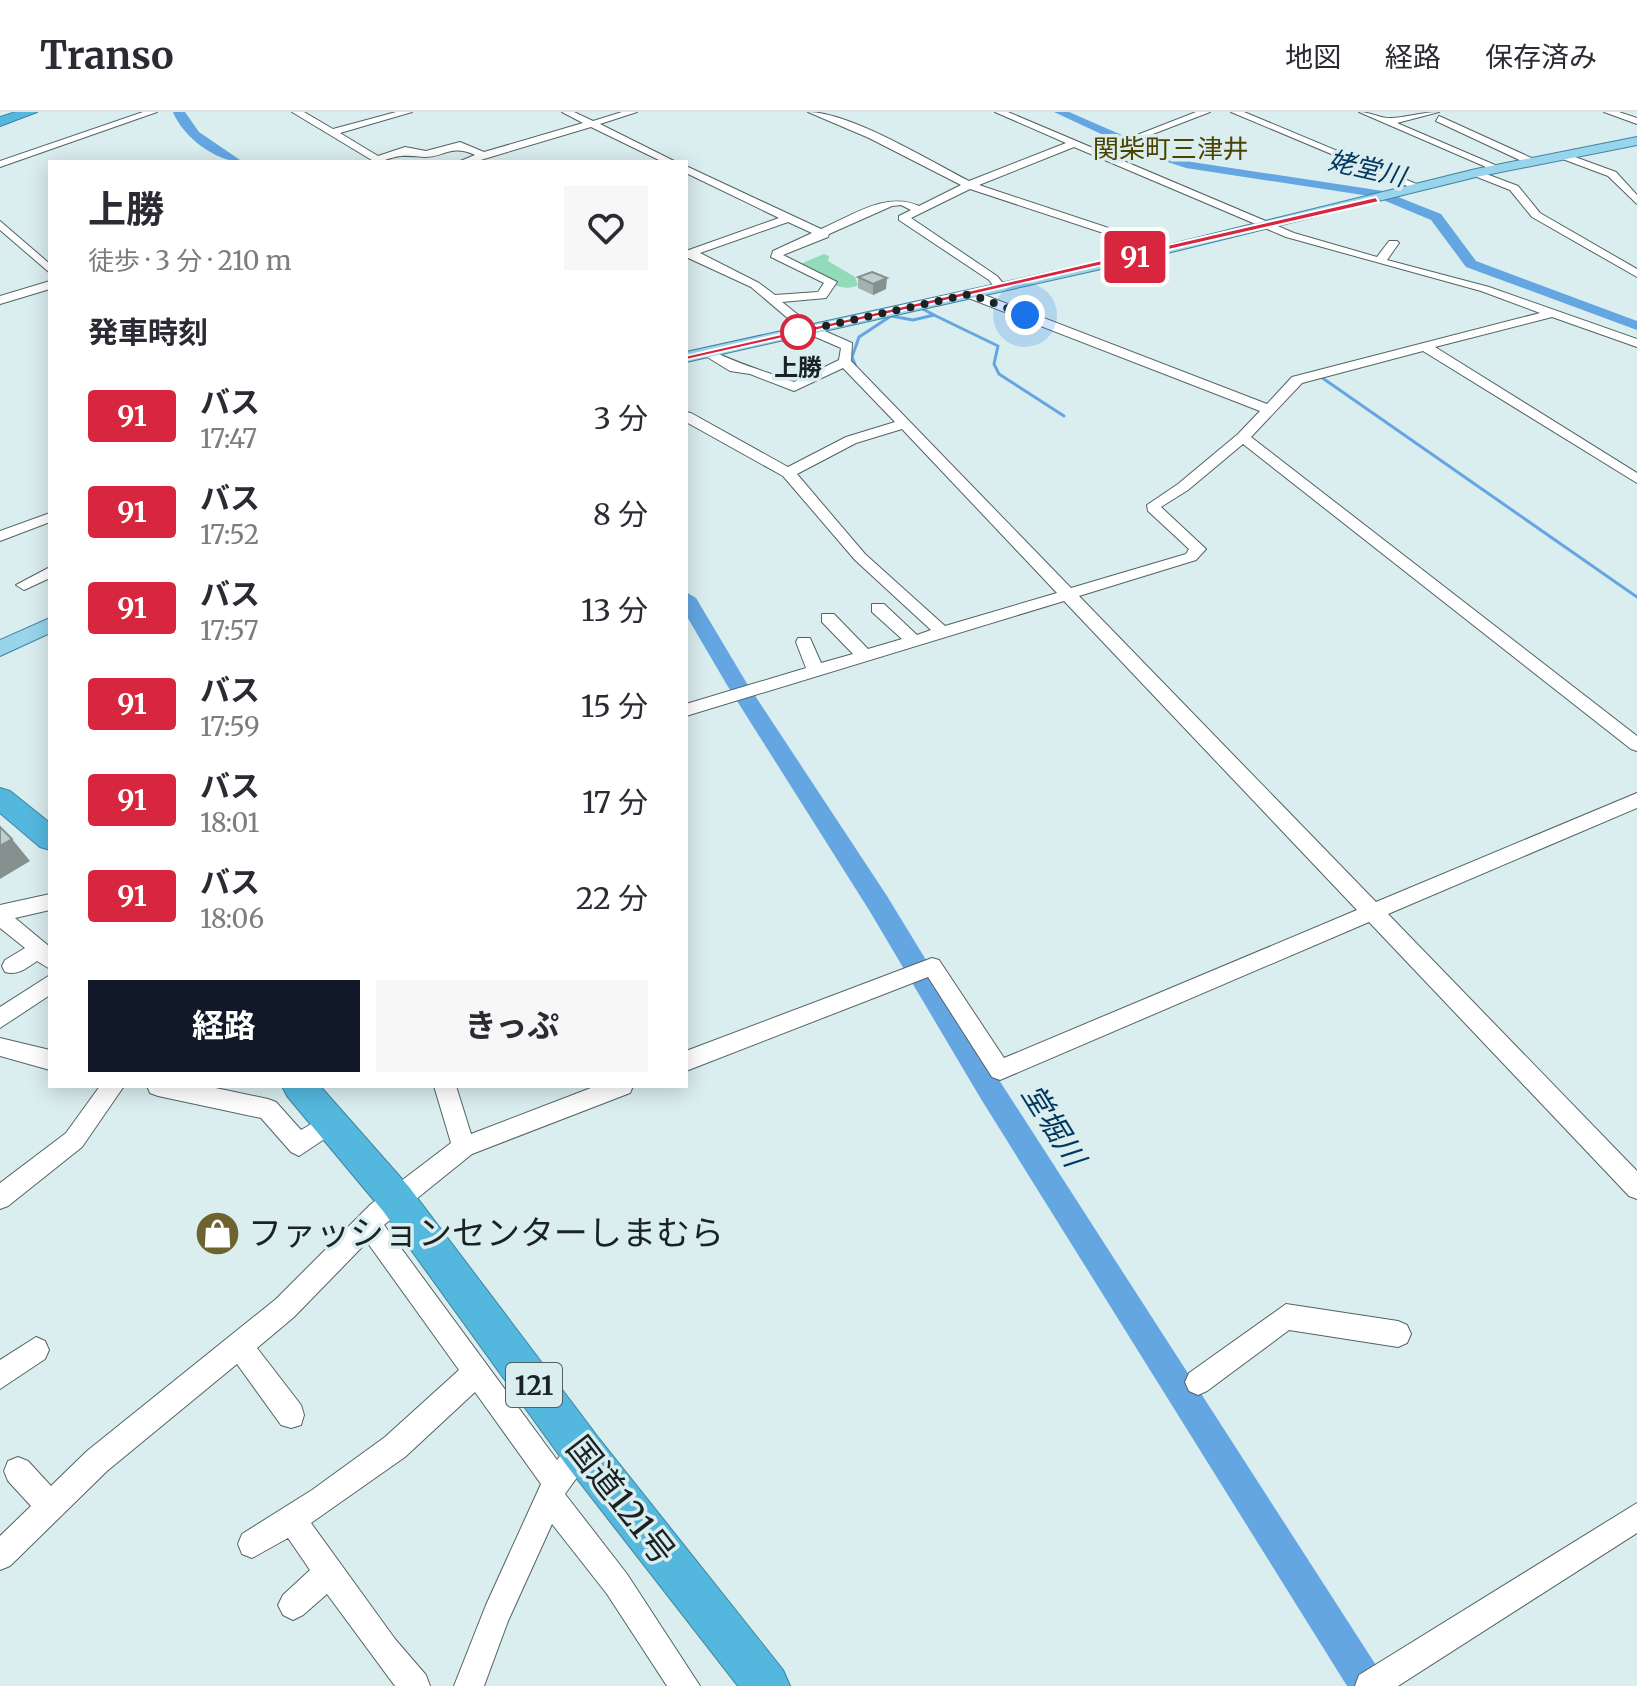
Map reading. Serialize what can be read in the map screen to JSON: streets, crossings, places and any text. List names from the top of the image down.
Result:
{
  "streets": {
    "highway": ["121", "国道121号"]
  },
  "districts": ["関柴町三津井"],
  "water": ["姥堂川", "堂堀川"],
  "places": {
    "other": ["上勝"],
    "shop": ["ファッションセンターしまむら"]
  },
  "lines": ["bus line 91"],
  "page": {
    "header": "Transo",
    "nav": ["地図", "経路", "保存済み"],
    "on_map": "91",
    "heading": [
      ["上勝", "徒歩 · 3 分 · 210 m"],
      "発車時刻"
    ],
    "list": [
      {
        "mark": "91",
        "name": "バス",
        "note": "17:47",
        "value": "3 分"
      },
      {
        "mark": "91",
        "name": "バス",
        "note": "17:52",
        "value": "8 分"
      },
      {
        "mark": "91",
        "name": "バス",
        "note": "17:57",
        "value": "13 分"
      },
      {
        "mark": "91",
        "name": "バス",
        "note": "17:59",
        "value": "15 分"
      },
      {
        "mark": "91",
        "name": "バス",
        "note": "18:01",
        "value": "17 分"
      },
      {
        "mark": "91",
        "name": "バス",
        "note": "18:06",
        "value": "22 分"
      }
    ],
    "buttons": ["経路", "きっぷ"]
  }
}
